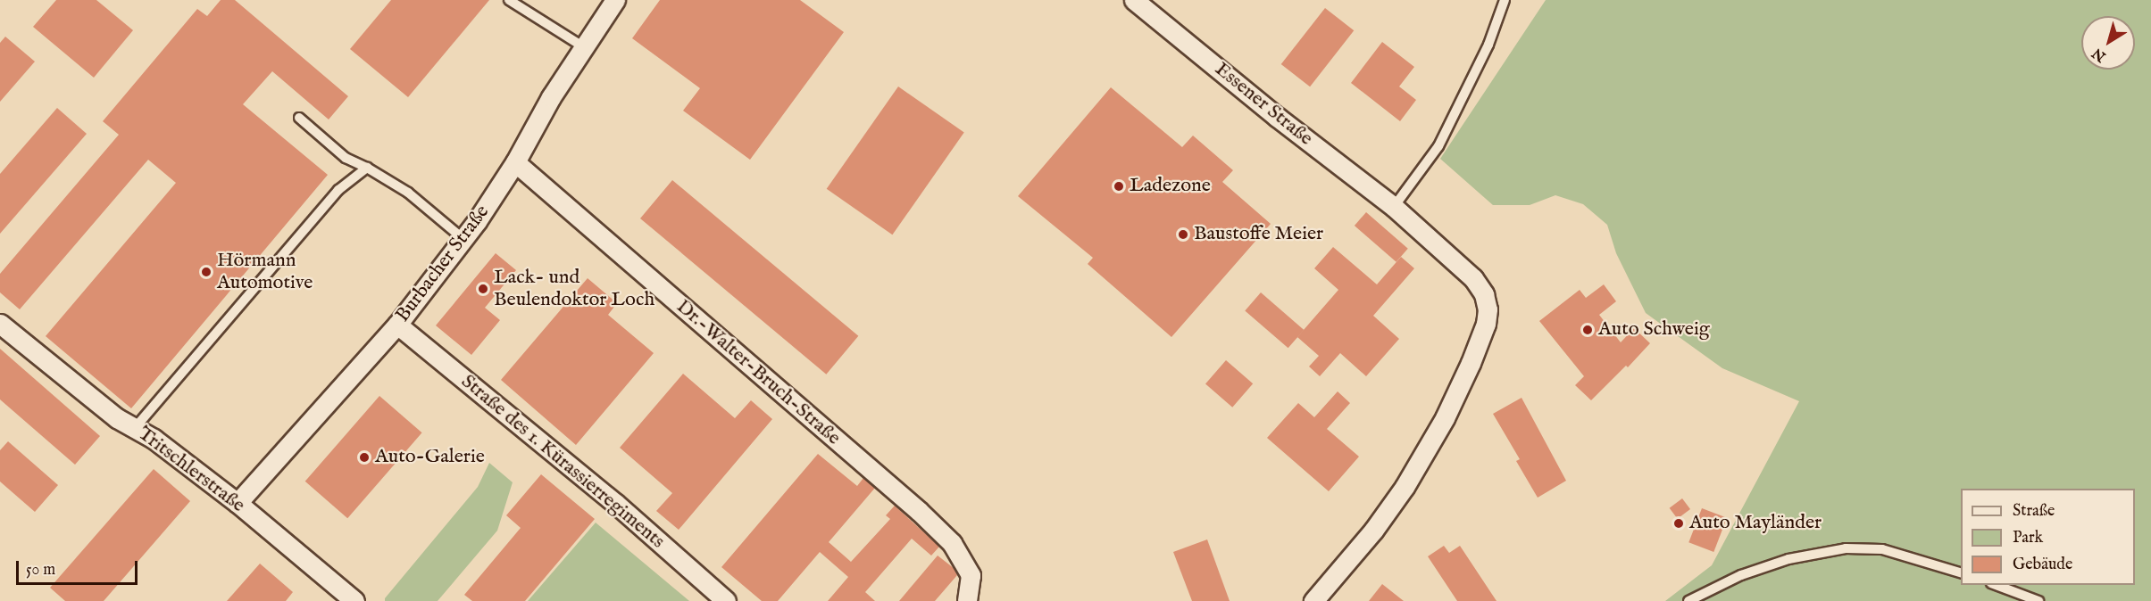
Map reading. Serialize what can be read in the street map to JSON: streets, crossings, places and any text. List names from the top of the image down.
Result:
{
  "streets": {
    "street": [
      "Essener Straße",
      "Burbacher Straße",
      "Dr.-Walter-Bruch-Straße",
      "Straße des 1. Kürassierregiments",
      "Tritschlerstraße"
    ]
  },
  "crossings": [
    ["Burbacher Straße", "Dr.-Walter-Bruch-Straße"],
    ["Burbacher Straße", "Straße des 1. Kürassierregiments"],
    ["Burbacher Straße", "Tritschlerstraße"]
  ],
  "places": [
    "Ladezone",
    "Baustoffe Meier",
    "Hörmann Automotive",
    "Lack- und Beulendoktor Loch",
    "Auto Schweig",
    "Auto-Galerie",
    "Auto Mayländer"
  ],
  "legend": ["Straße", "Park", "Gebäude"],
  "scale_bar": "50 m",
  "north": "bottom left"
}
